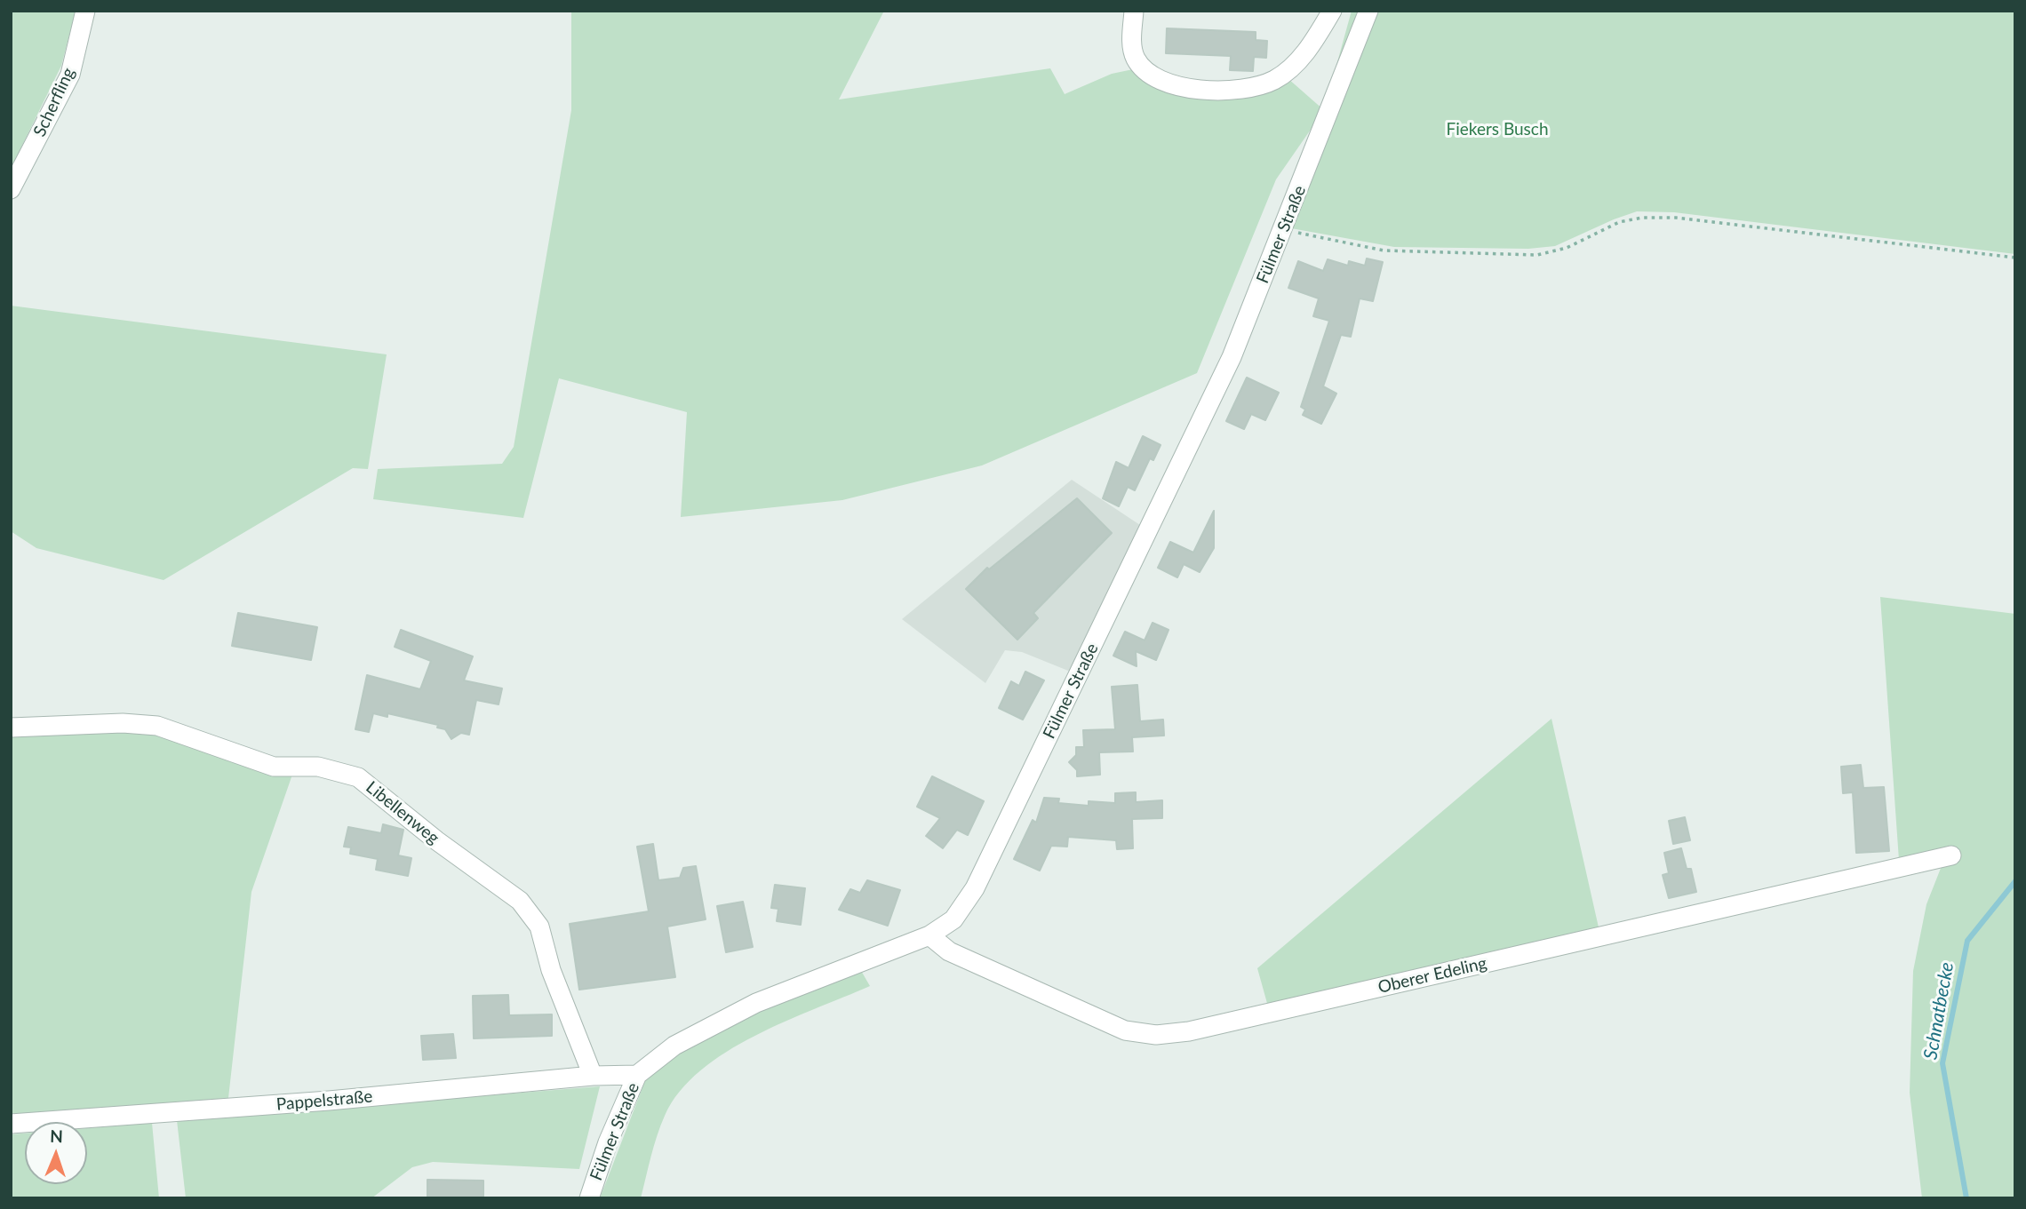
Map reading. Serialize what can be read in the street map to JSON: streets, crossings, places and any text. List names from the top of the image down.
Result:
{
  "streets": {
    "street": [
      "Scherfling",
      "Fülmer Straße",
      "Libellenweg",
      "Oberer Edeling",
      "Pappelstraße"
    ]
  },
  "crossings": [
    ["Fülmer Straße", "Oberer Edeling"],
    ["Fülmer Straße", "Pappelstraße"],
    ["Libellenweg", "Pappelstraße"]
  ],
  "water": ["Schnatbecke"],
  "parks": ["Fiekers Busch"],
  "north": "top"
}
